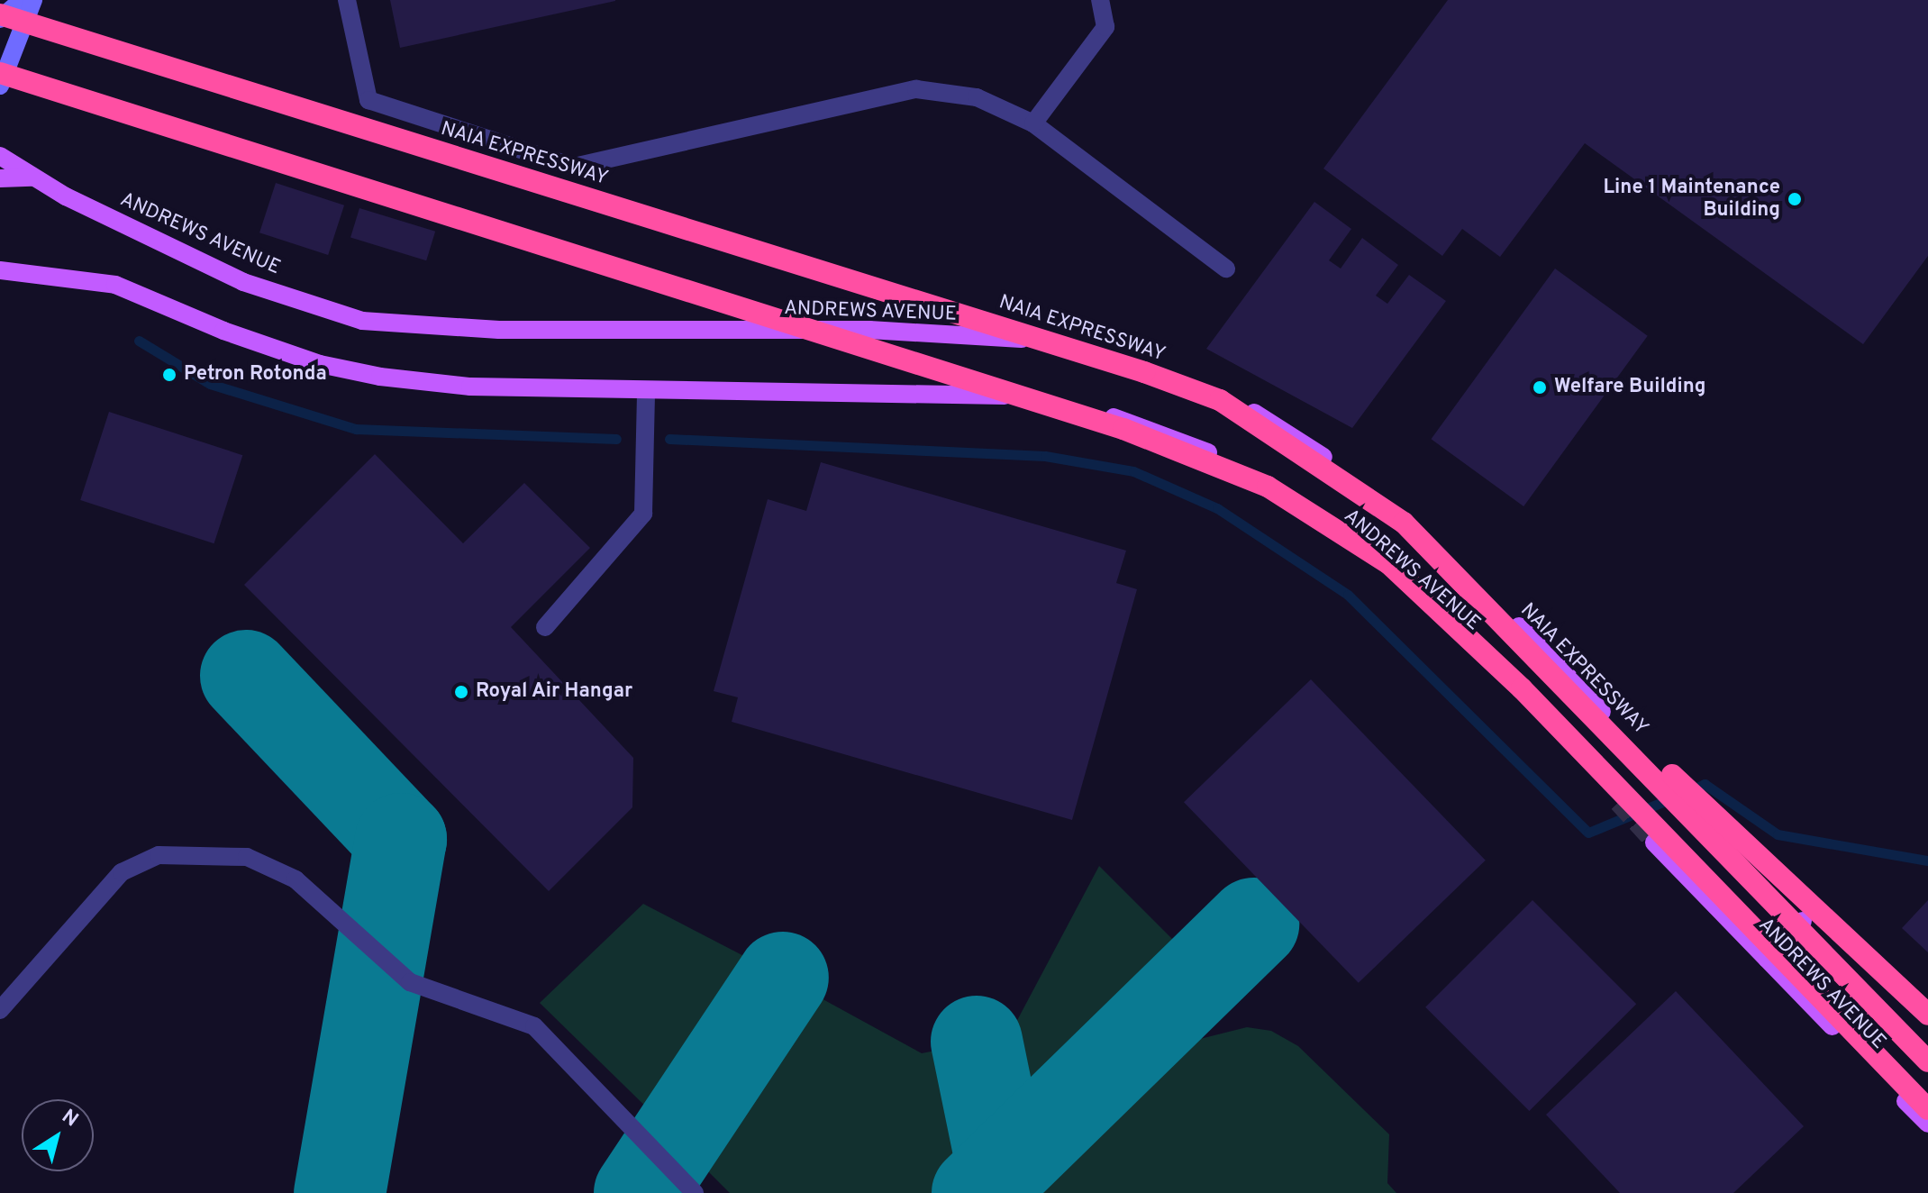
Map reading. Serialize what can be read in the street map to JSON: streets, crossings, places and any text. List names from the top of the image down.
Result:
{
  "streets": {
    "highway": ["NAIA EXPRESSWAY"],
    "main road": ["ANDREWS AVENUE"]
  },
  "places": [
    "Line 1 Maintenance Building",
    "Petron Rotonda",
    "Welfare Building",
    "Royal Air Hangar"
  ],
  "north": "top right"
}
